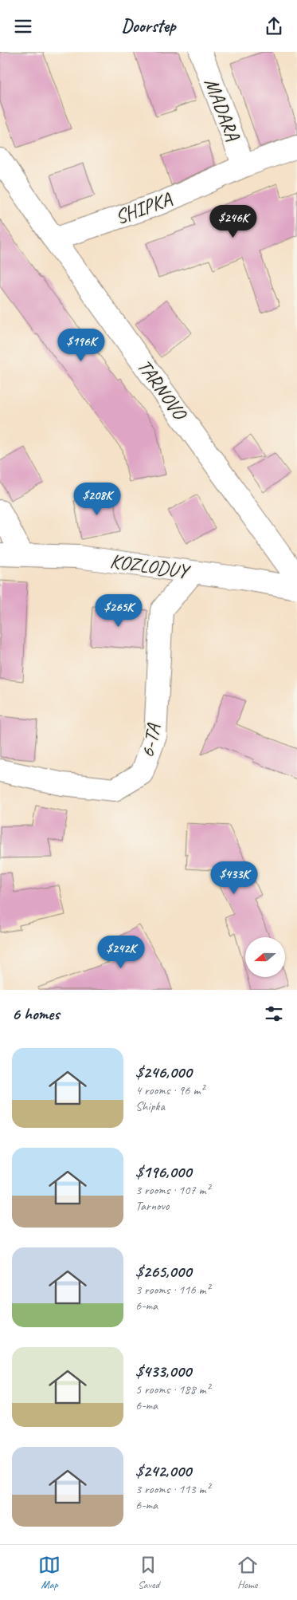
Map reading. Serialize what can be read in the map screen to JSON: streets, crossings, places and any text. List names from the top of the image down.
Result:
{
  "streets": {
    "street": [
      "MADARA",
      "SHIPKA",
      "TARNOVO",
      "KOZLODUY",
      "6-ТА"
    ]
  },
  "crossings": [
    ["MADARA", "SHIPKA"],
    ["SHIPKA", "TARNOVO"],
    ["KOZLODUY", "6-ТА"]
  ],
  "north": "left",
  "page": {
    "header": "Doorstep",
    "price": [
      "$246K",
      "$196K",
      "$208K",
      "$265K",
      "$433K",
      "$242K"
    ],
    "heading": "6 homes",
    "list": [
      {
        "name": "$246,000",
        "note": "4 rooms · 96 m² · Shipka"
      },
      {
        "name": "$196,000",
        "note": "3 rooms · 107 m² · Tarnovo"
      },
      {
        "name": "$265,000",
        "note": "3 rooms · 116 m² · 6-та"
      },
      {
        "name": "$433,000",
        "note": "5 rooms · 188 m² · 6-та"
      },
      {
        "name": "$242,000",
        "note": "3 rooms · 113 m² · 6-та"
      }
    ],
    "tabs": ["Map", "Saved", "Home"]
  }
}
